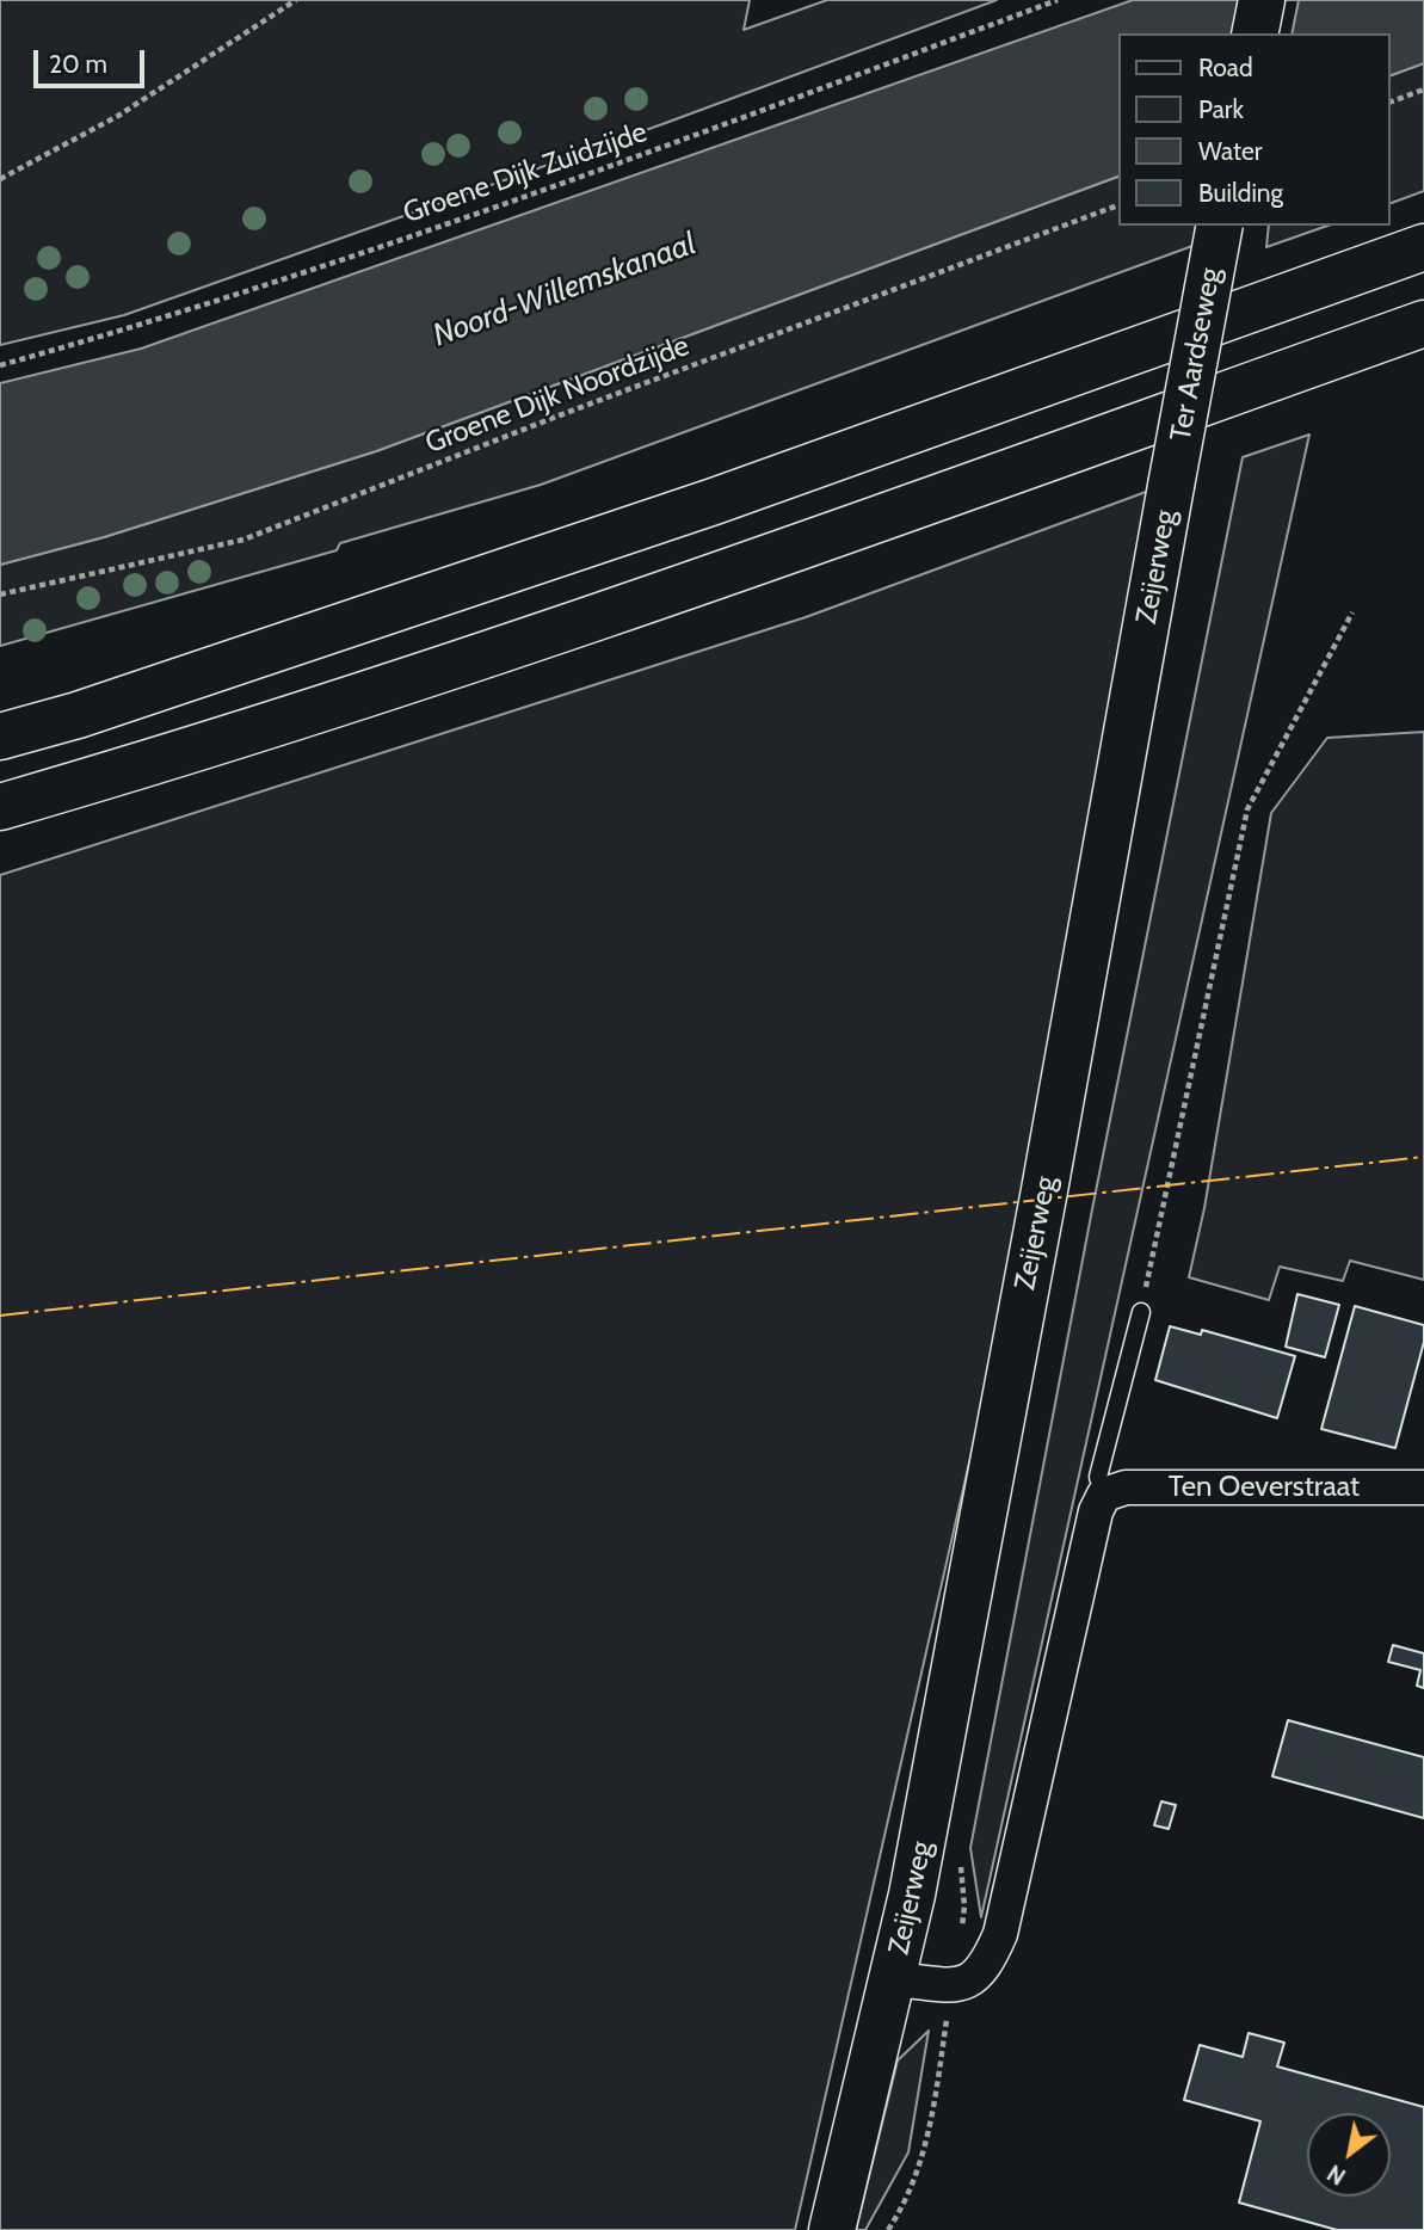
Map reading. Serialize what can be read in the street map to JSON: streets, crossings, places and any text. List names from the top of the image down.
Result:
{
  "streets": {
    "main road": ["Ter Aardseweg", "Zeijerweg"],
    "street": ["Ten Oeverstraat"],
    "path": ["Groene Dijk Zuidzijde", "Groene Dijk Noordzijde"]
  },
  "crossings": [
    ["Ter Aardseweg", "Zeijerweg"]
  ],
  "water": ["Noord-Willemskanaal"],
  "legend": [
    "Road",
    "Park",
    "Water",
    "Building"
  ],
  "scale_bar": "20 m",
  "north": "bottom left"
}
